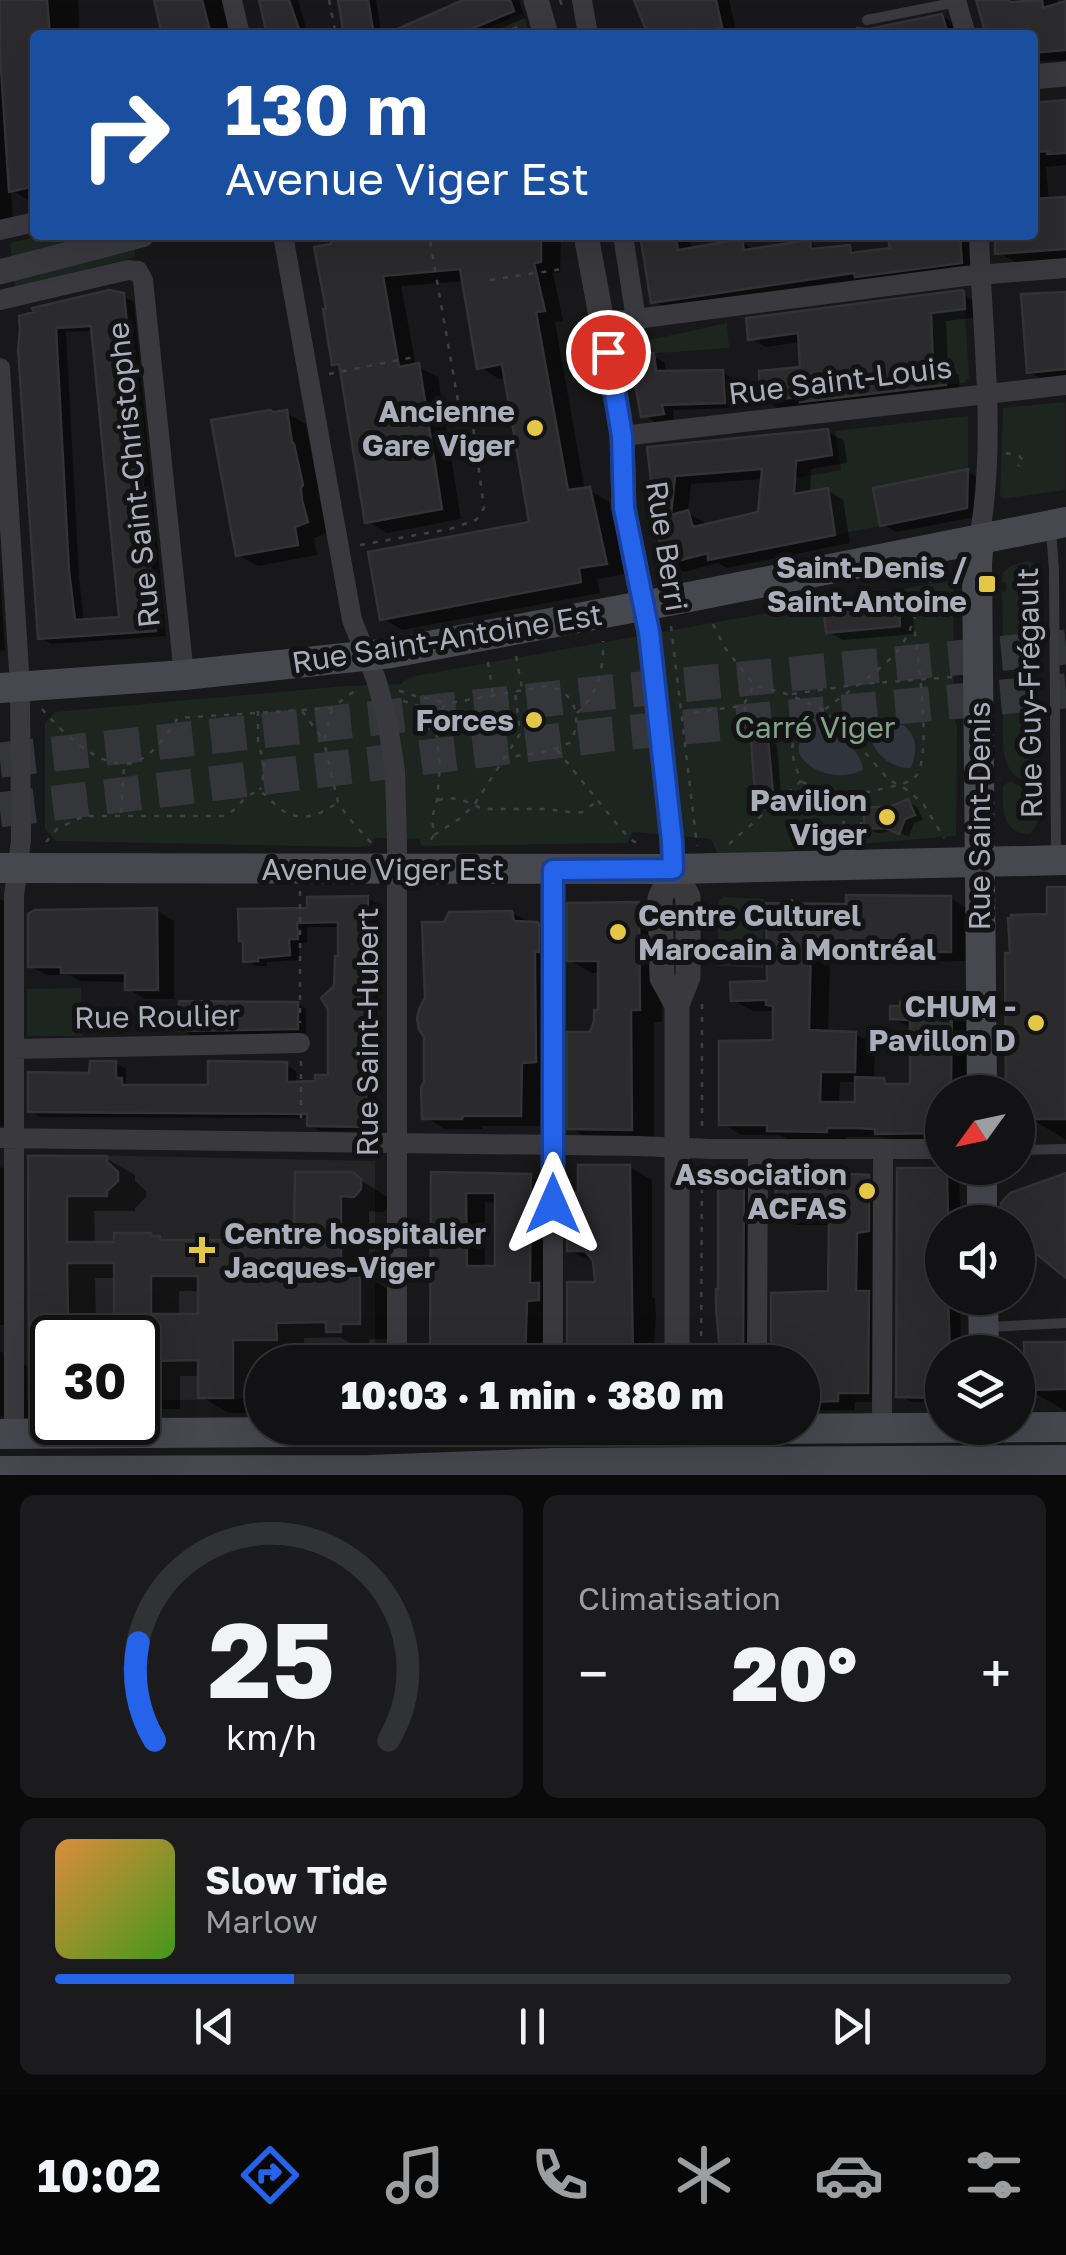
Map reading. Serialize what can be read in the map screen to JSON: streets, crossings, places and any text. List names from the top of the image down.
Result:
{
  "streets": {
    "main road": ["Rue Saint-Antoine Est", "Rue Saint-Denis", "Avenue Viger Est"],
    "street": [
      "Rue Saint-Louis",
      "Rue Saint-Christophe",
      "Rue Berri",
      "Rue Roulier",
      "Rue Saint-Hubert"
    ],
    "lane": ["Rue Guy-Frégault"]
  },
  "crossings": [
    ["Rue Saint-Louis", "Rue Berri"],
    ["Rue Saint-Christophe", "Rue Saint-Antoine Est"],
    ["Rue Berri", "Rue Saint-Antoine Est"],
    ["Rue Berri", "Avenue Viger Est"],
    ["Rue Saint-Antoine Est", "Rue Guy-Frégault"],
    ["Rue Saint-Antoine Est", "Rue Saint-Denis"],
    ["Rue Saint-Antoine Est", "Rue Saint-Hubert"],
    ["Rue Guy-Frégault", "Avenue Viger Est"],
    ["Rue Saint-Denis", "Avenue Viger Est"],
    ["Avenue Viger Est", "Rue Saint-Hubert"]
  ],
  "parks": ["Carré Viger"],
  "places": {
    "other": [
      "Ancienne Gare Viger",
      "Forces",
      "Pavilion Viger",
      "Centre Culturel Marocain à Montréal",
      "CHUM - Pavillon D",
      "Association ACFAS"
    ],
    "transit": ["Saint-Denis / Saint-Antoine"],
    "health": ["Centre hospitalier Jacques-Viger"]
  },
  "north": "bottom left",
  "page": {
    "turn": ["130 m", "Avenue Viger Est"],
    "limit": "30",
    "trip": "10:03 · 1 min · 380 m",
    "tile": "Climatisation",
    "heat": ["−", "20°", "+"],
    "song": ["Slow Tide", "Marlow"],
    "tabs": "10:02",
    "gauge": ["25", "km/h"]
  }
}
